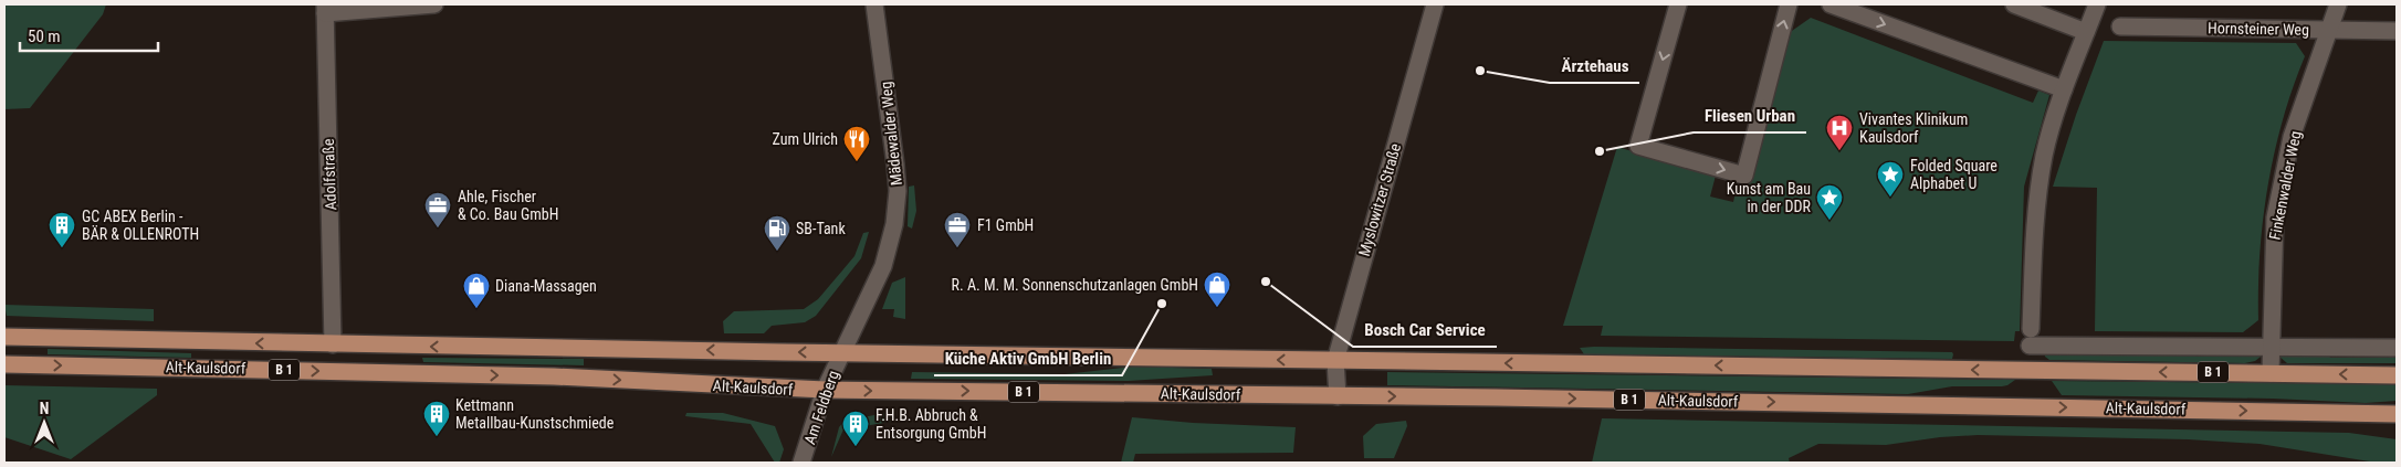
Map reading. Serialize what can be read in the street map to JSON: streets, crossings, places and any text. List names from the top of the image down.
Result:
{
  "streets": {
    "main road": ["Alt-Kaulsdorf", "B 1"],
    "street": [
      "Hornsteiner Weg",
      "Mädewalder Weg",
      "Adolfstraße",
      "Finkenwalder Weg",
      "Myslowitzer Straße",
      "Am Feldberg"
    ]
  },
  "crossings": [
    ["Hornsteiner Weg", "Finkenwalder Weg"],
    ["Mädewalder Weg", "Alt-Kaulsdorf"],
    ["Mädewalder Weg", "Am Feldberg"],
    ["Adolfstraße", "Alt-Kaulsdorf"],
    ["Finkenwalder Weg", "Alt-Kaulsdorf"],
    ["Myslowitzer Straße", "Alt-Kaulsdorf"],
    ["Alt-Kaulsdorf", "Am Feldberg"]
  ],
  "places": {
    "other": [
      "Ärztehaus",
      "Fliesen Urban",
      "Bosch Car Service",
      "Küche Aktiv GmbH Berlin"
    ],
    "hospital": ["Vivantes Klinikum Kaulsdorf"],
    "restaurant": ["Zum Ulrich"],
    "place": ["Folded Square Alphabet U", "Kunst am Bau in der DDR"],
    "office": ["Ahle, Fischer & Co. Bau GmbH", "F1 GmbH"],
    "building": ["GC ABEX Berlin - BÄR & OLLENROTH", "Kettmann Metallbau-Kunstschmiede", "F.H.B. Abbruch & Entsorgung GmbH"],
    "fuel station": ["SB-Tank"],
    "shop": ["R. A. M. M. Sonnenschutzanlagen GmbH", "Diana-Massagen"]
  },
  "scale_bar": "50 m",
  "north": "top"
}
